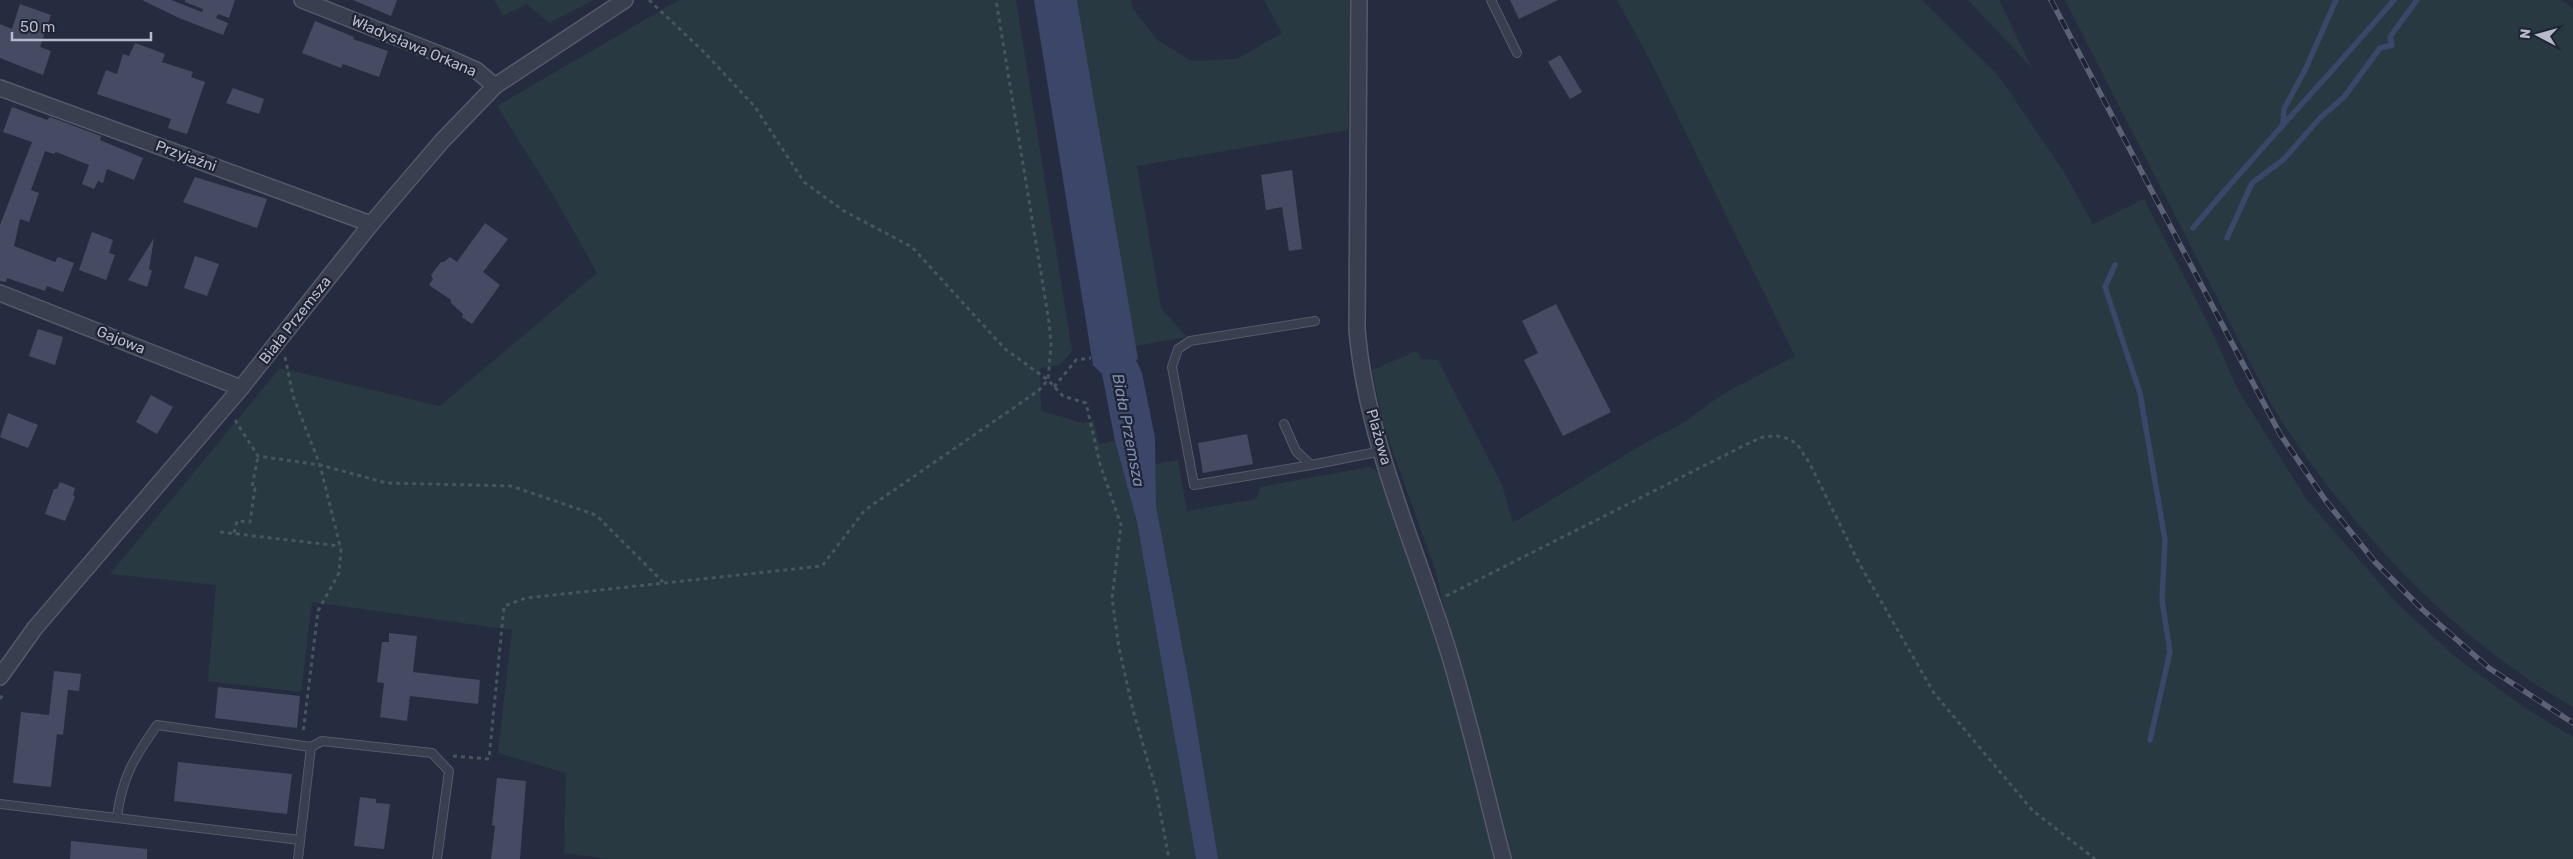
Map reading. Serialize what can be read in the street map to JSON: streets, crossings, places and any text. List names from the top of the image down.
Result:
{
  "streets": {
    "street": [
      "Władysława Orkana",
      "Przyjaźni",
      "Biała Przemsza",
      "Gajowa",
      "Plażowa"
    ]
  },
  "crossings": [
    ["Władysława Orkana", "Biała Przemsza"],
    ["Przyjaźni", "Biała Przemsza"],
    ["Biała Przemsza", "Gajowa"]
  ],
  "water": ["Biała Przemsza"],
  "scale_bar": "50 m",
  "north": "left"
}
